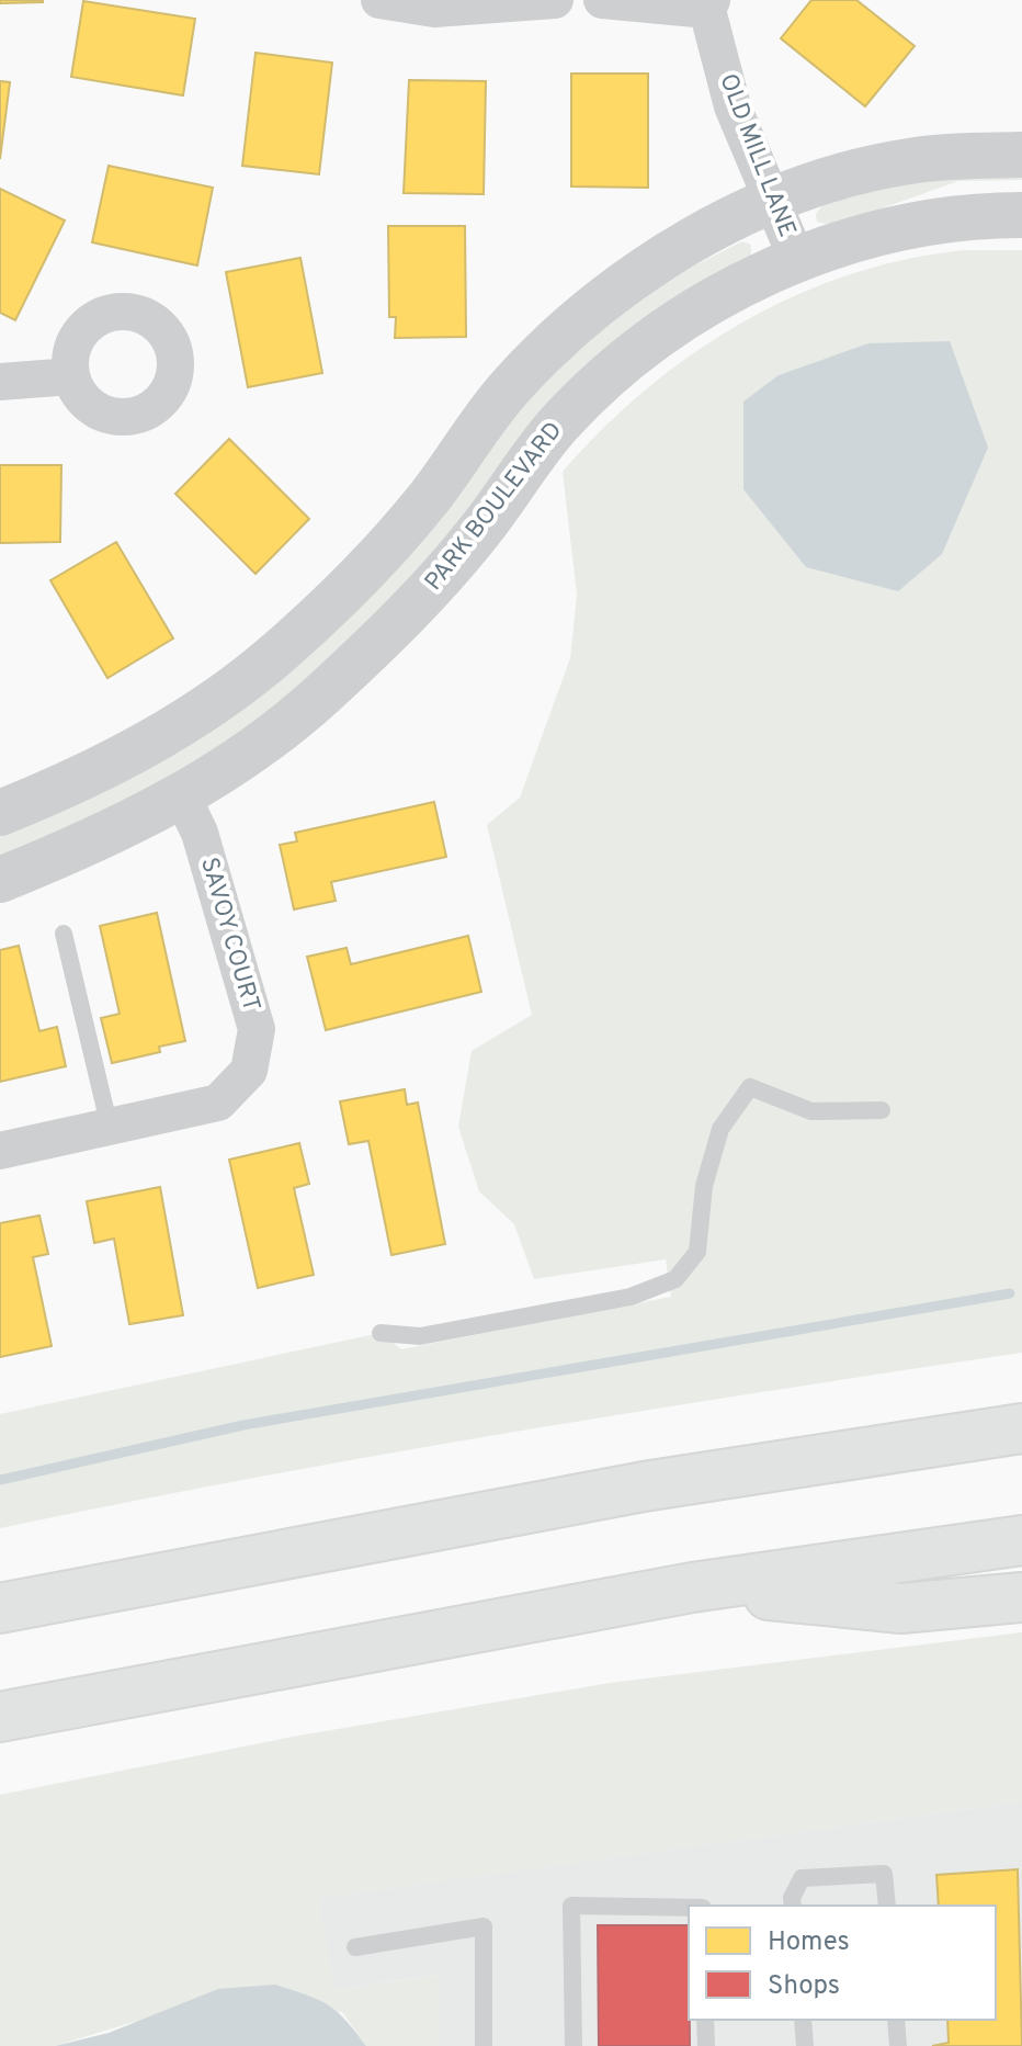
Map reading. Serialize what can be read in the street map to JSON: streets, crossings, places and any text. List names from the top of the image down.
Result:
{
  "streets": {
    "street": ["OLD MILL LANE", "PARK BOULEVARD", "SAVOY COURT"]
  },
  "crossings": [
    ["OLD MILL LANE", "PARK BOULEVARD"],
    ["PARK BOULEVARD", "SAVOY COURT"]
  ],
  "legend": ["Homes", "Shops"]
}
